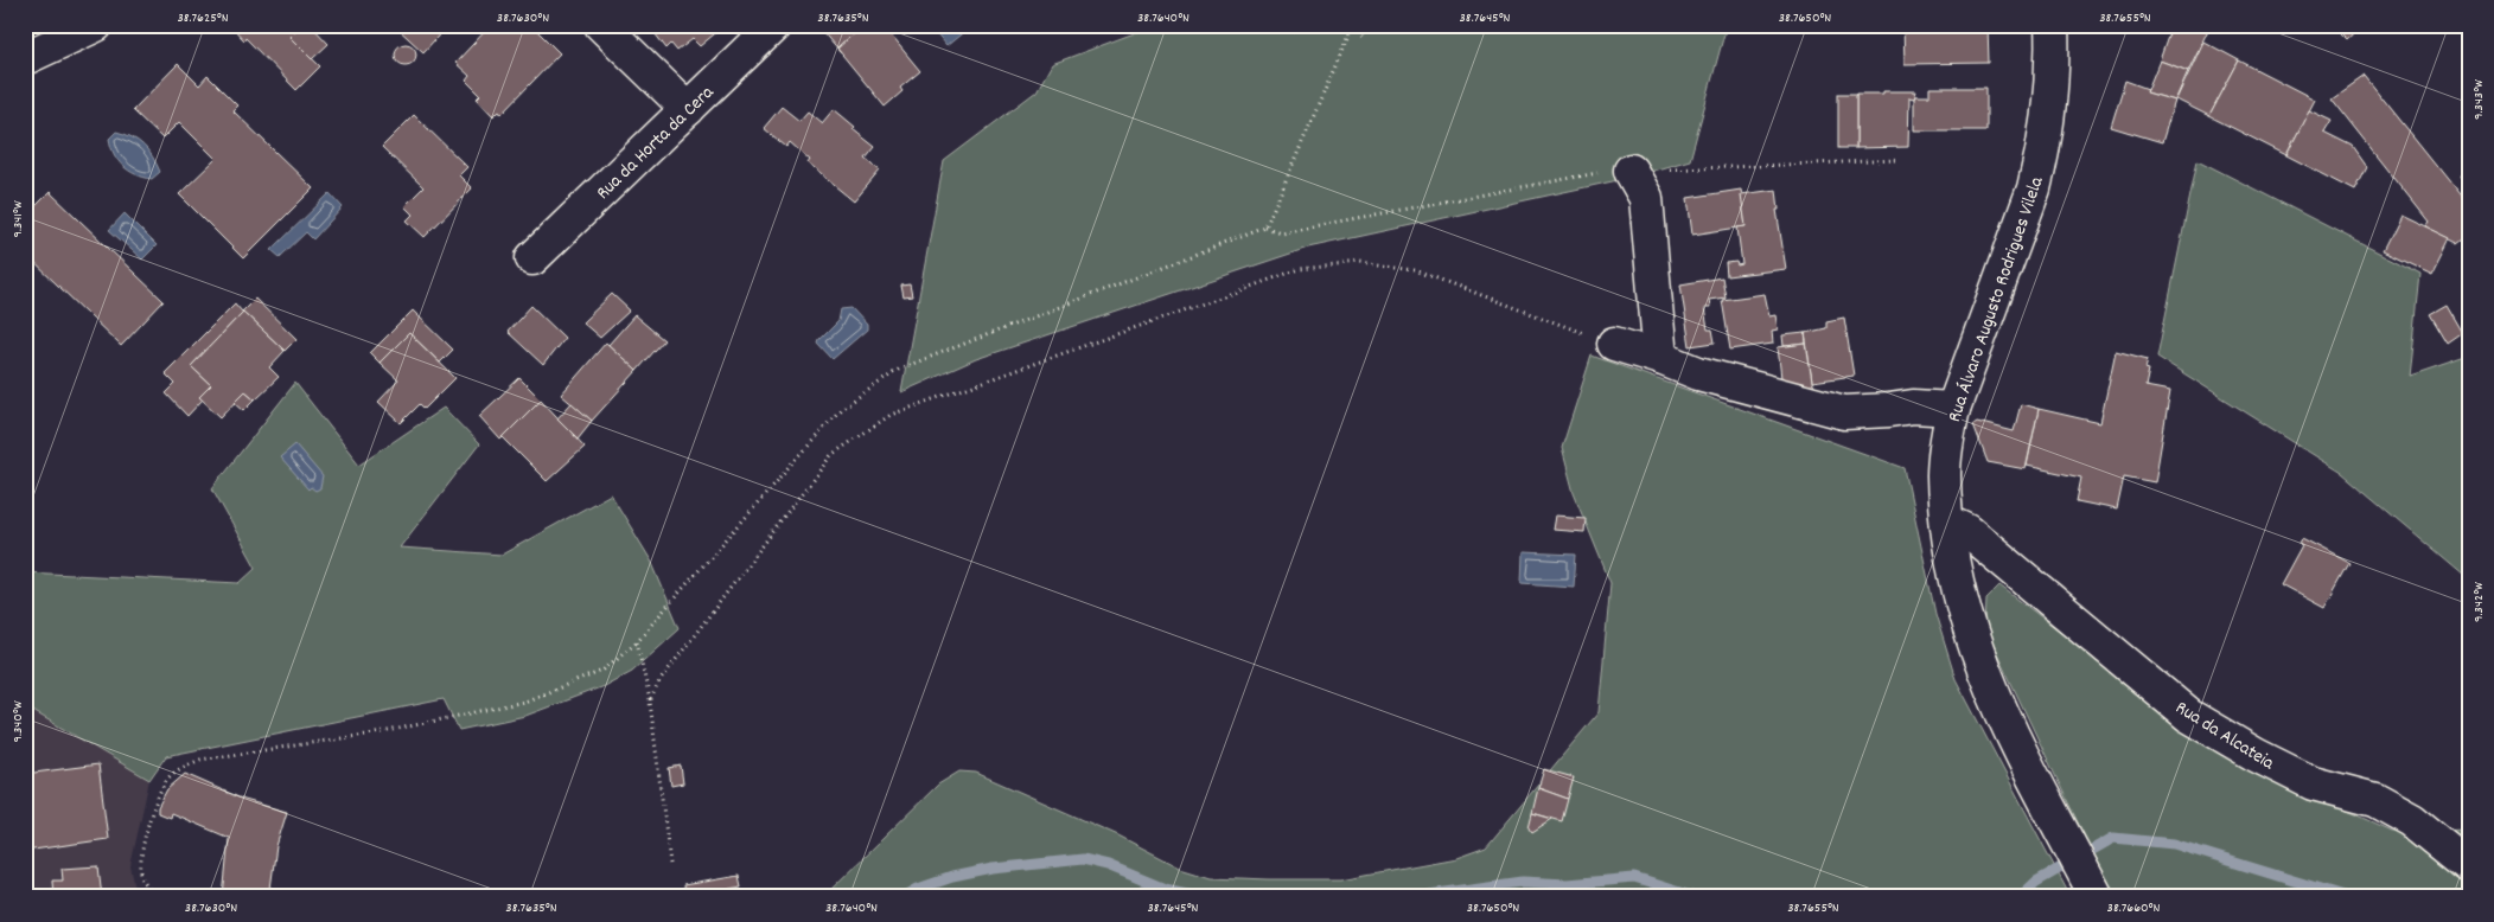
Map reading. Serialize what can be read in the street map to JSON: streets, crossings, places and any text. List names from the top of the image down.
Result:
{
  "streets": {
    "street": ["Rua da Horta da Cera", "Rua Álvaro Augusto Rodrigues Vilela", "Rua da Alcateia"]
  },
  "crossings": [
    ["Rua Álvaro Augusto Rodrigues Vilela", "Rua da Alcateia"]
  ],
  "coordinates": [
    "38.7625°N",
    "38.7630°N",
    "38.7635°N",
    "38.7640°N",
    "38.7645°N",
    "38.7650°N",
    "38.7655°N",
    "9.343°W",
    "9.341°W",
    "9.342°W",
    "9.340°W",
    "38.7660°N"
  ]
}
